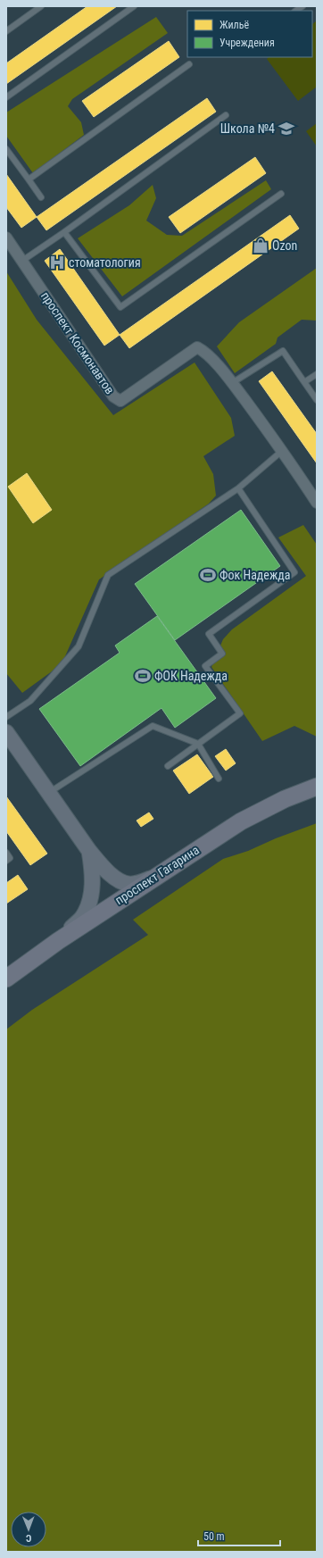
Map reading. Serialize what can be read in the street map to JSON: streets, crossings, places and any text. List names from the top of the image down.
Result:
{
  "streets": {
    "main road": ["проспект Гагарина"],
    "street": ["проспект Космонавтов"]
  },
  "places": {
    "school or university": ["Школа №4"],
    "shop": ["Ozon"],
    "hospital": ["стоматология"],
    "sports": ["Фок Надежда", "ФОК Надежда"]
  },
  "legend": ["Жильё", "Учреждения"],
  "scale_bar": "50 m",
  "north": "bottom"
}
